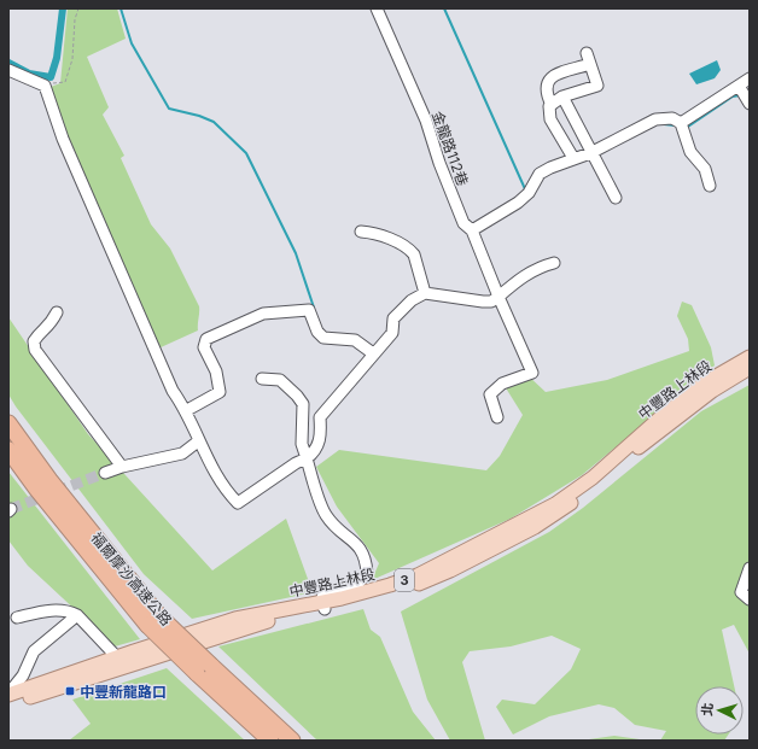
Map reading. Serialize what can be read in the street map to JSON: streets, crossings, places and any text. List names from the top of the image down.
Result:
{
  "streets": {
    "highway": ["福爾摩沙高速公路"],
    "main road": ["中豐路上林段", "3"],
    "street": ["金龍路112巷"]
  },
  "places": {
    "transit": ["中豐新龍路口"]
  },
  "north": "left"
}
